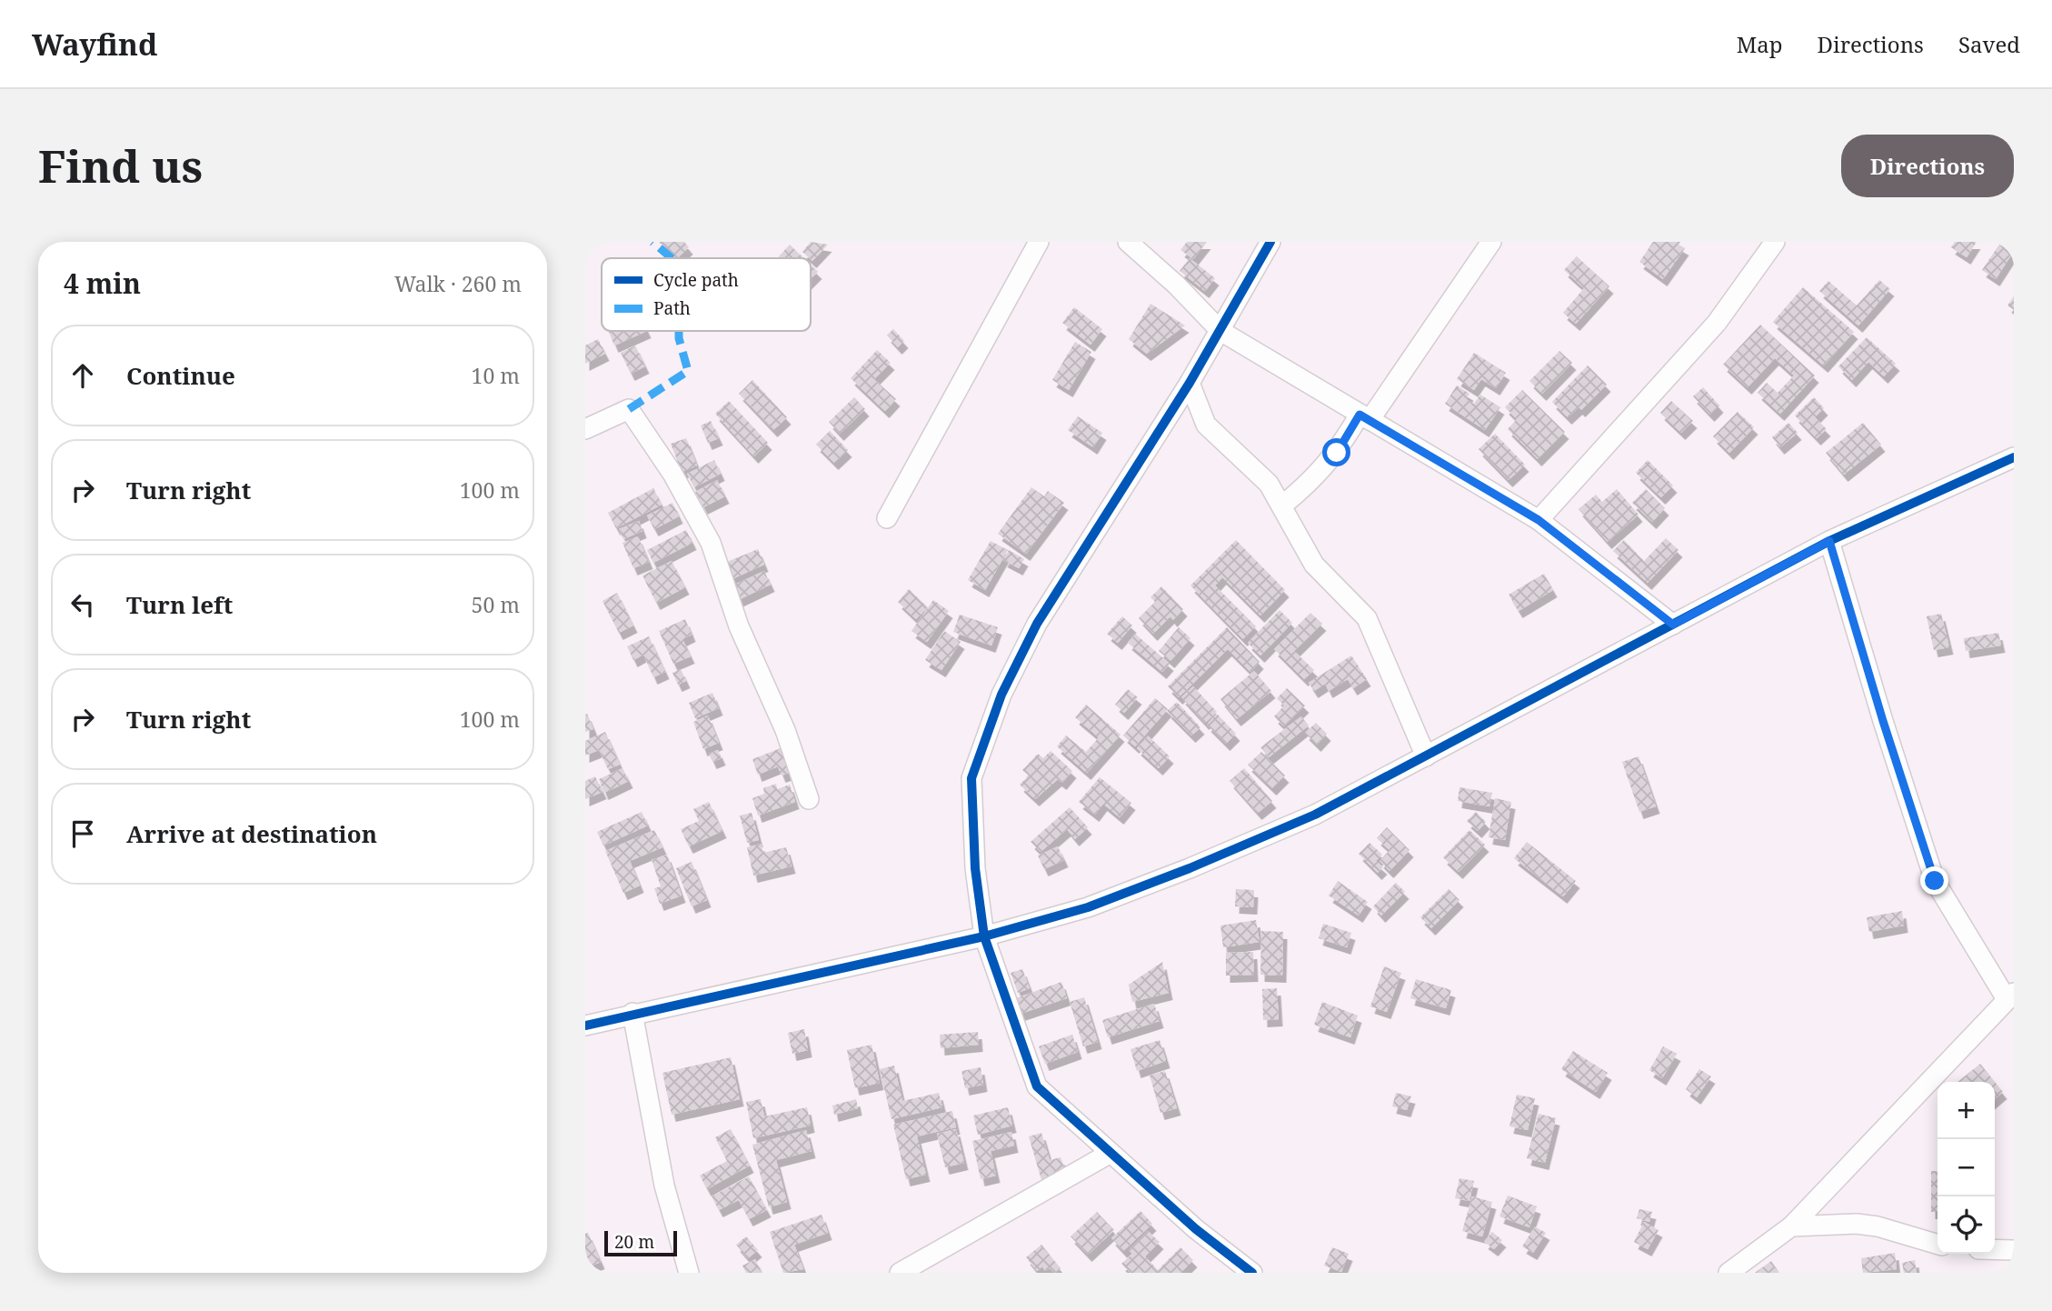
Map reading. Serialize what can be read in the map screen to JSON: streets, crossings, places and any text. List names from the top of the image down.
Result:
{
  "legend": ["Cycle path", "Path"],
  "scale_bar": "20 m",
  "page": {
    "header": "Wayfind",
    "nav": ["Map", "Directions", "Saved"],
    "buttons": "Directions",
    "title": "Find us",
    "heading": ["4 min", "Walk · 260 m"],
    "list": [
      ["Continue", "10 m"],
      ["Turn right", "100 m"],
      ["Turn left", "50 m"],
      ["Turn right", "100 m"],
      "Arrive at destination"
    ],
    "map_buttons": ["+", "−"],
    "scale": "20 m"
  }
}
